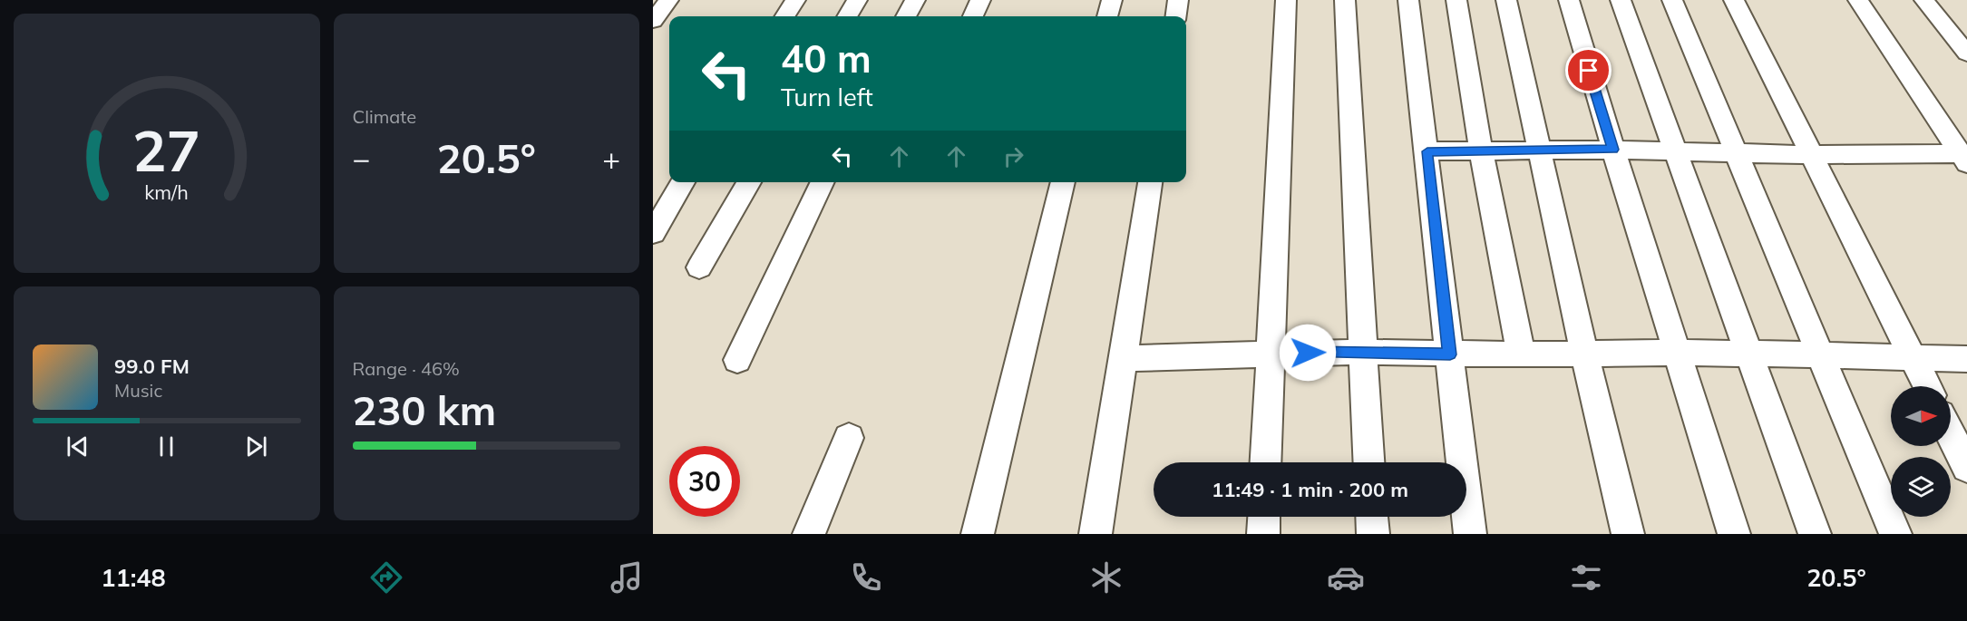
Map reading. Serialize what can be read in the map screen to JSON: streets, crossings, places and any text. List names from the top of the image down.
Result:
{
  "north": "right",
  "page": {
    "tile": [
      "Climate",
      ["Range · 46%", "230 km"]
    ],
    "turn": ["40 m", "Turn left"],
    "heat": ["−", "20.5°", "+"],
    "song": ["99.0 FM", "Music"],
    "limit": "30",
    "trip": "11:49 · 1 min · 200 m",
    "tabs": ["11:48", "20.5°"],
    "gauge": ["27", "km/h"]
  }
}
